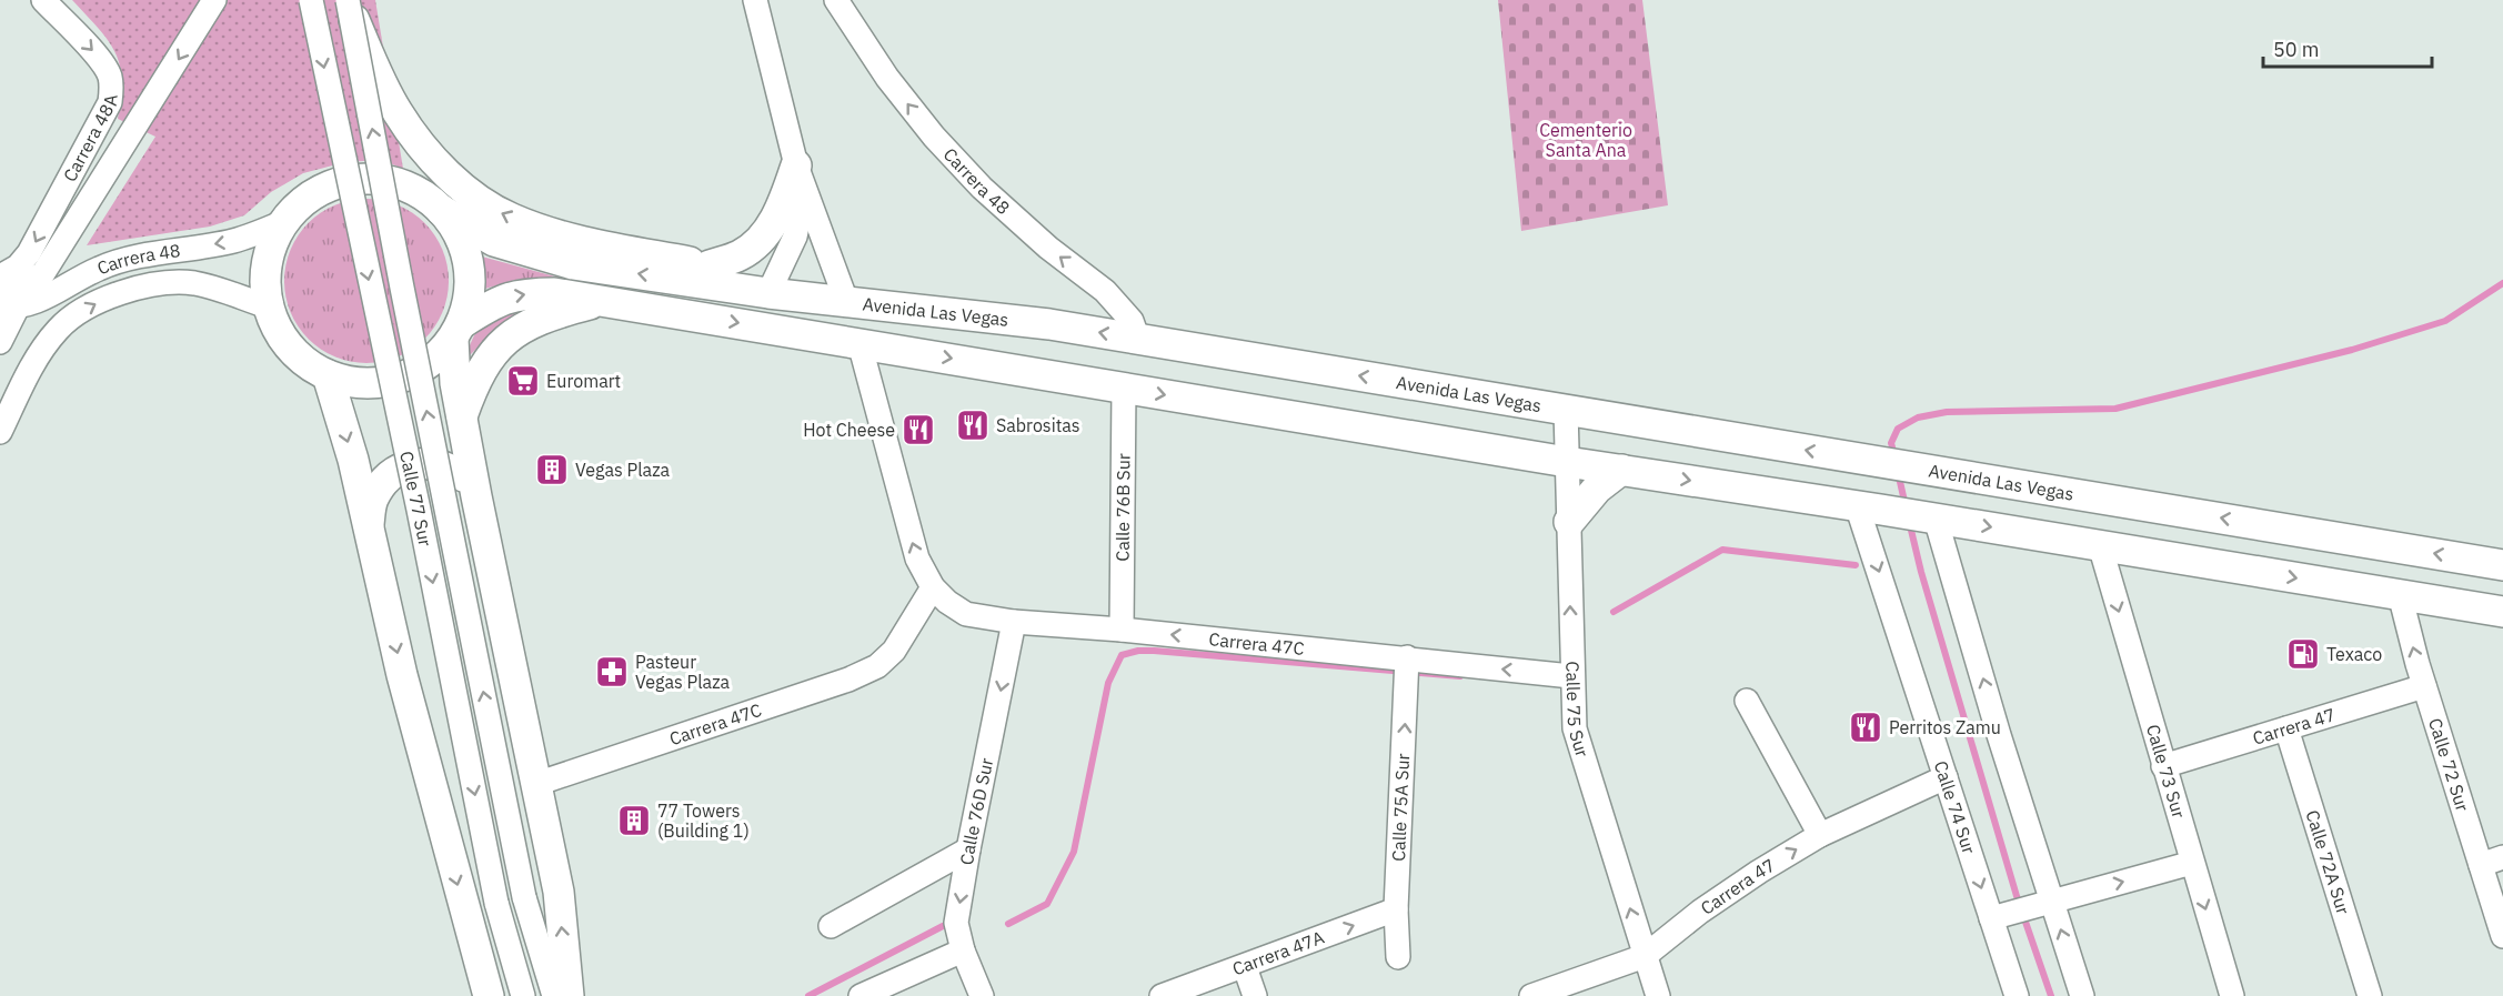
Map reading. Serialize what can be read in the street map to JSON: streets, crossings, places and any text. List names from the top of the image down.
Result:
{
  "streets": {
    "main road": ["Avenida Las Vegas"],
    "street": [
      "Carrera 48A",
      "Carrera 48",
      "Calle 77 Sur",
      "Calle 76B Sur",
      "Carrera 47C",
      "Calle 75 Sur",
      "Carrera 47",
      "Calle 72 Sur",
      "Calle 73 Sur",
      "Calle 75A Sur",
      "Calle 74 Sur",
      "Calle 76D Sur",
      "Calle 72A Sur",
      "Carrera 47A"
    ]
  },
  "crossings": [
    ["Carrera 48", "Avenida Las Vegas"],
    ["Avenida Las Vegas", "Calle 75 Sur"],
    ["Calle 76B Sur", "Carrera 47C"],
    ["Carrera 47C", "Calle 75 Sur"],
    ["Carrera 47C", "Calle 75A Sur"],
    ["Carrera 47C", "Calle 76D Sur"],
    ["Calle 75 Sur", "Carrera 47"],
    ["Carrera 47", "Calle 72 Sur"],
    ["Carrera 47", "Calle 73 Sur"],
    ["Carrera 47", "Calle 74 Sur"],
    ["Carrera 47", "Calle 72A Sur"],
    ["Calle 75A Sur", "Carrera 47A"]
  ],
  "one_way": [
    "Carrera 48A",
    "Carrera 47C",
    "Calle 75A Sur",
    "Calle 76D Sur",
    "Carrera 47A"
  ],
  "parks": ["Cementerio Santa Ana"],
  "places": {
    "supermarket": ["Euromart"],
    "restaurant": ["Sabrositas", "Hot Cheese", "Perritos Zamu"],
    "building": ["Vegas Plaza", "77 Towers (Building 1)"],
    "fuel station": ["Texaco"],
    "pharmacy": ["Pasteur Vegas Plaza"]
  },
  "scale_bar": "50 m"
}
